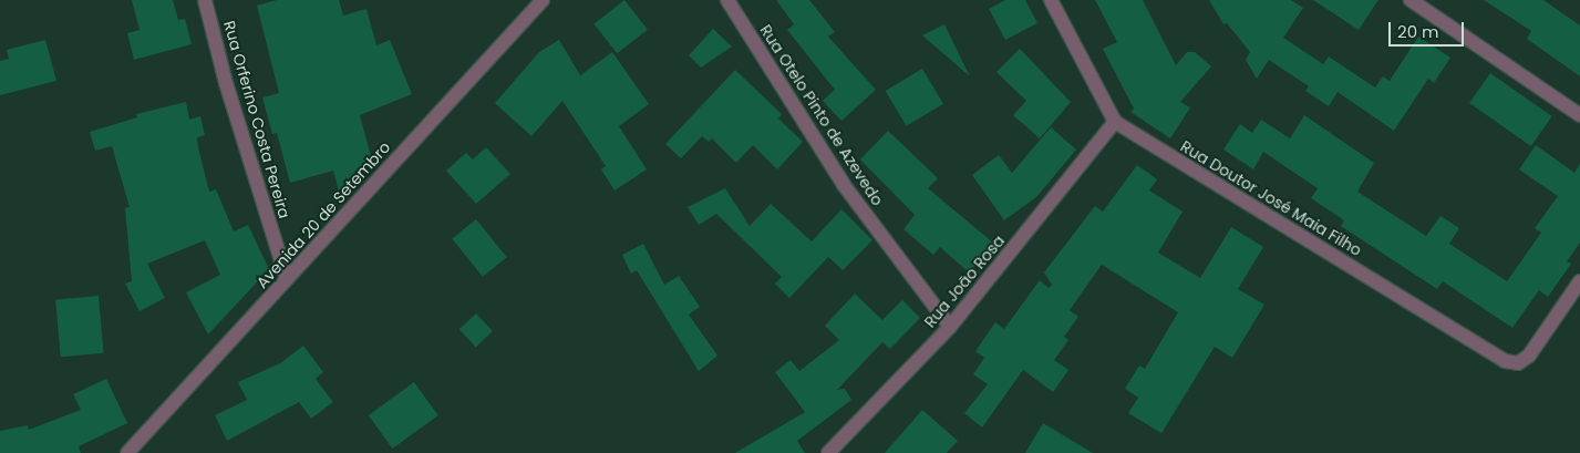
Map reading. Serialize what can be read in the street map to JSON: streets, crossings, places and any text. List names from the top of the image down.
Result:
{
  "streets": {
    "street": [
      "Rua Otelo Pinto de Azevedo",
      "Rua Orferino Costa Pereira",
      "Rua Doutor José Maia Filho",
      "Avenida 20 de Setembro",
      "Rua João Rosa"
    ]
  },
  "crossings": [
    ["Rua Otelo Pinto de Azevedo", "Rua João Rosa"],
    ["Rua Orferino Costa Pereira", "Avenida 20 de Setembro"],
    ["Rua Doutor José Maia Filho", "Rua João Rosa"]
  ],
  "scale_bar": "20 m"
}
